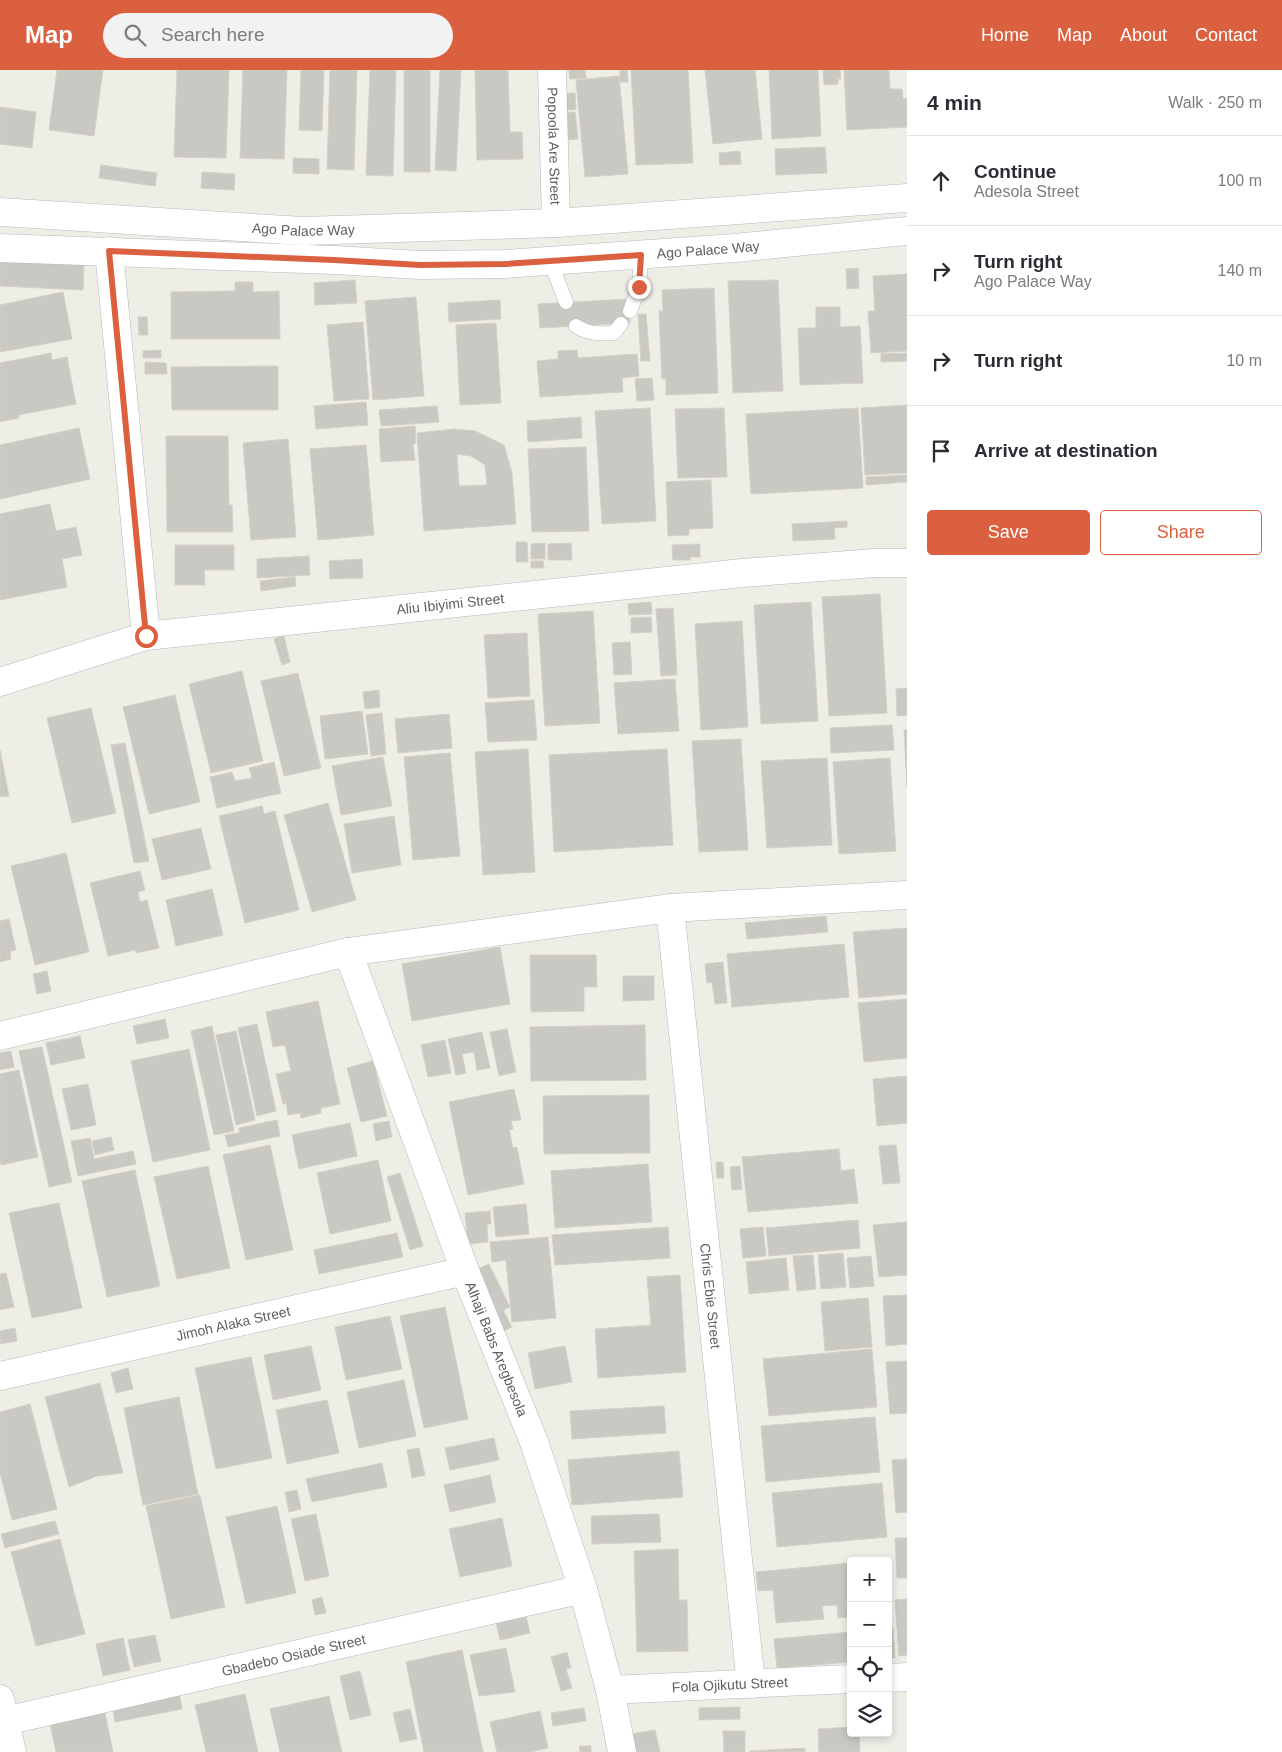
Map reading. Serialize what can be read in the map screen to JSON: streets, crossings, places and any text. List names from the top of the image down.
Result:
{
  "streets": {
    "street": [
      "Popoola Are Street",
      "Ago Palace Way",
      "Aliu Ibiyimi Street",
      "Chris Ebie Street",
      "Jimoh Alaka Street",
      "Alhaji Babs Aregbesola",
      "Gbadebo Osiade Street",
      "Fola Ojikutu Street"
    ]
  },
  "crossings": [
    ["Popoola Are Street", "Ago Palace Way"],
    ["Chris Ebie Street", "Fola Ojikutu Street"],
    ["Jimoh Alaka Street", "Alhaji Babs Aregbesola"],
    ["Alhaji Babs Aregbesola", "Gbadebo Osiade Street"],
    ["Alhaji Babs Aregbesola", "Fola Ojikutu Street"]
  ],
  "page": {
    "header": "Map",
    "search": "Search here",
    "nav": [
      "Home",
      "Map",
      "About",
      "Contact"
    ],
    "heading": ["4 min", "Walk · 250 m"],
    "list": [
      ["Continue", "Adesola Street", "100 m"],
      ["Turn right", "Ago Palace Way", "140 m"],
      ["Turn right", "10 m"],
      "Arrive at destination"
    ],
    "buttons": ["Save", "Share"],
    "map_buttons": ["+", "−"]
  }
}
